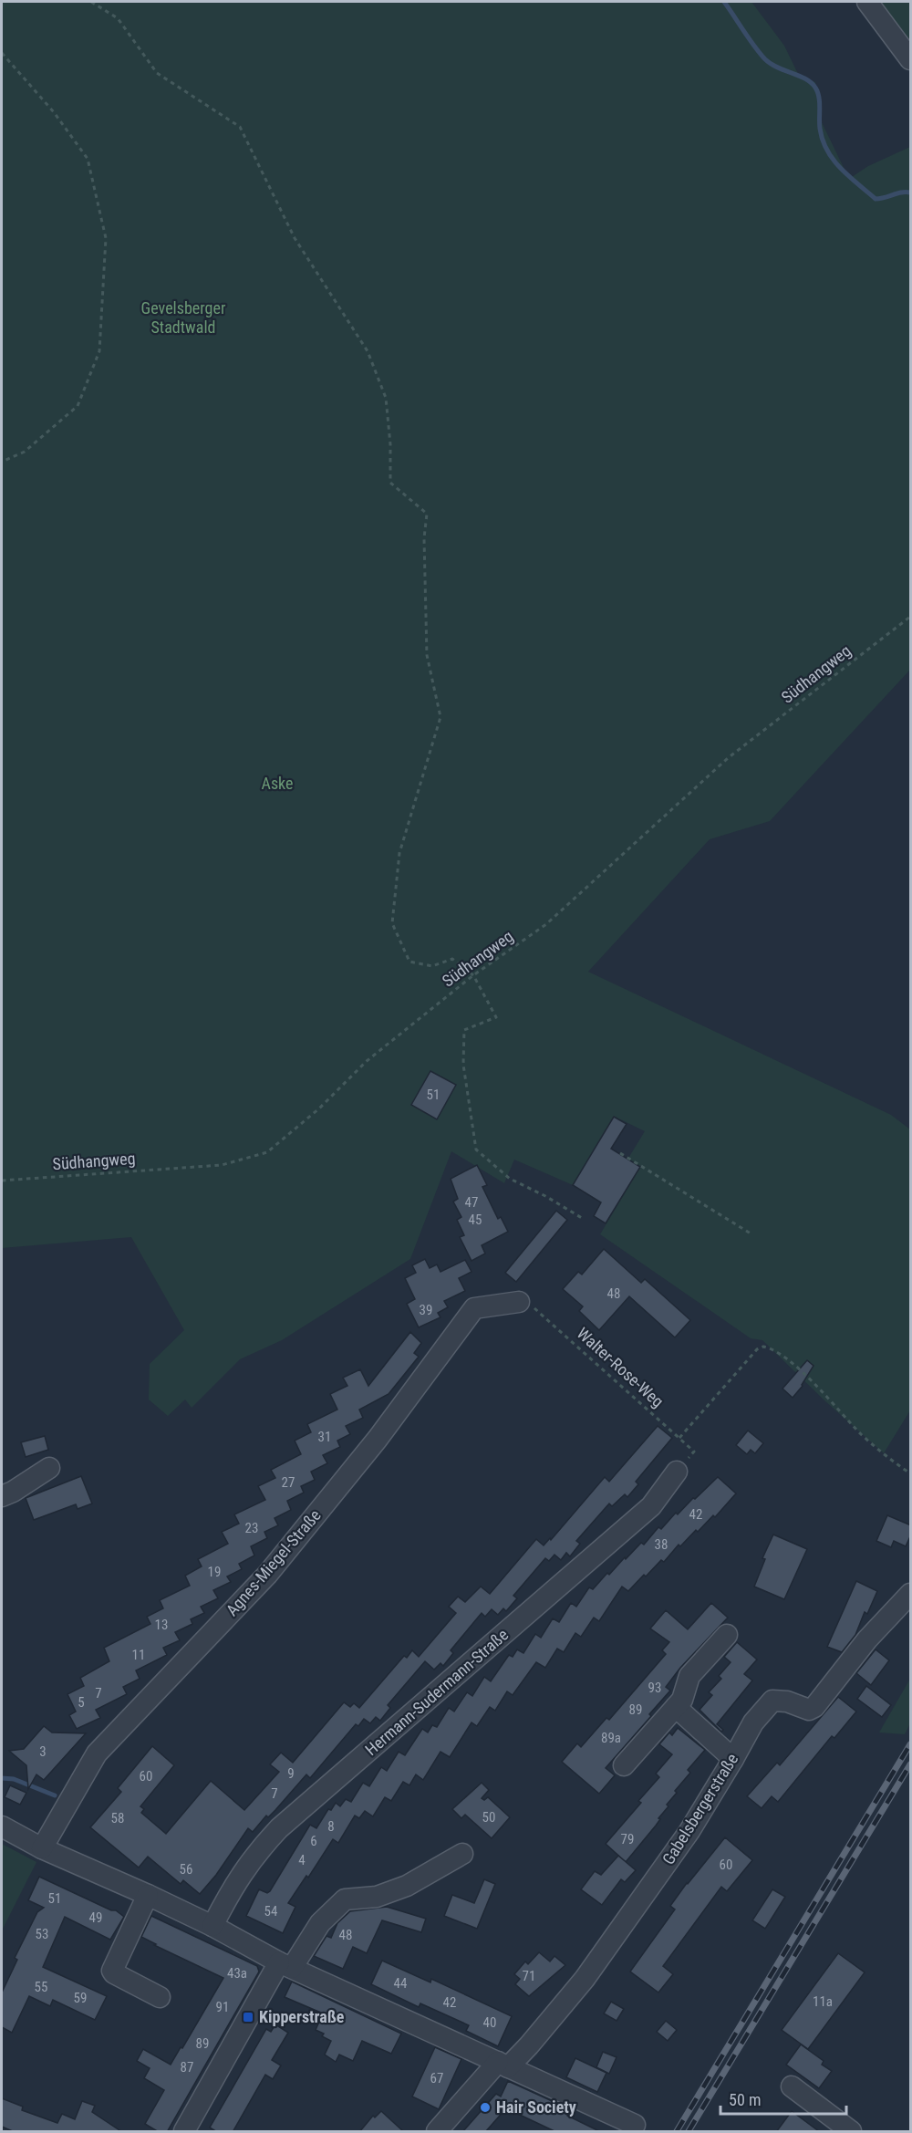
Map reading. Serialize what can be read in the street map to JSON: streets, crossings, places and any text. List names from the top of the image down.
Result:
{
  "streets": {
    "street": ["Agnes-Miegel-Straße", "Hermann-Sudermann-Straße", "Gabelsbergerstraße"],
    "path": ["Südhangweg", "Walter-Rose-Weg"]
  },
  "crossings": [
    ["Walter-Rose-Weg", "Agnes-Miegel-Straße"]
  ],
  "parks": ["Gevelsberger Stadtwald", "Aske"],
  "places": {
    "transit": ["Kipperstraße"],
    "other": ["Hair Society"]
  },
  "house_numbers": [
    "51",
    "47",
    "45",
    "48",
    "39",
    "31",
    "27",
    "42",
    "23",
    "38",
    "19",
    "13",
    "11",
    "93",
    "7",
    "5",
    "89",
    "89a",
    "3",
    "9",
    "60",
    "7",
    "50",
    "58",
    "8",
    "79",
    "6",
    "4",
    "60",
    "56",
    "51",
    "54",
    "49",
    "53",
    "48",
    "43a",
    "71",
    "44",
    "55",
    "59",
    "11a",
    "42",
    "91",
    "40",
    "89",
    "87",
    "67"
  ],
  "scale_bar": "50 m"
}
